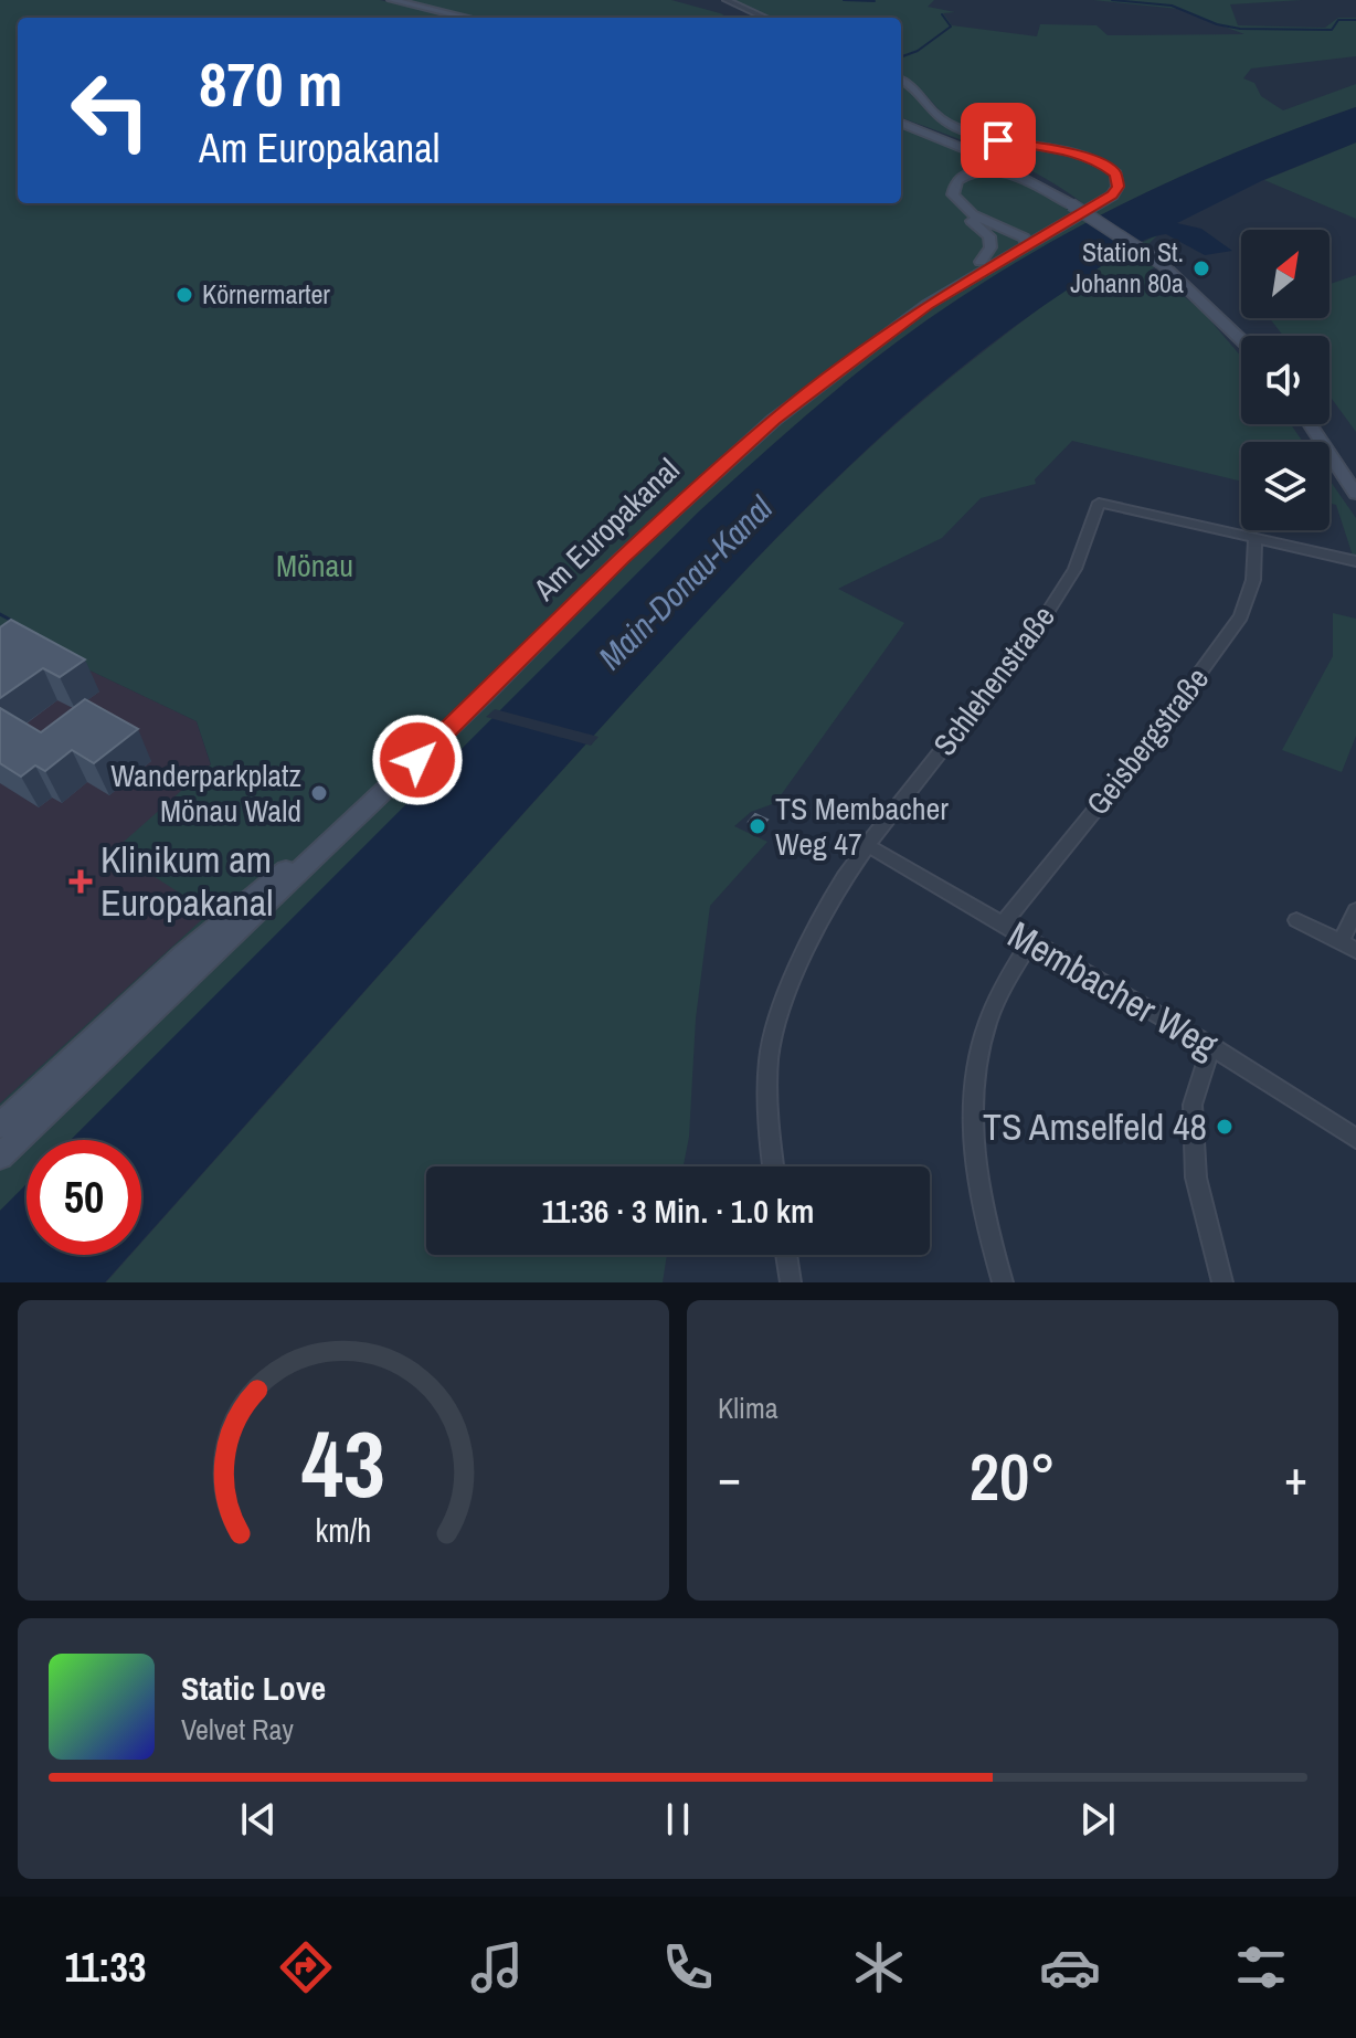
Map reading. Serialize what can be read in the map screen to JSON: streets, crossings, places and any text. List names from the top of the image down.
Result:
{
  "streets": {
    "main road": ["Am Europakanal"],
    "street": ["Schlehenstraße", "Geisbergstraße", "Membacher Weg"]
  },
  "crossings": [
    ["Schlehenstraße", "Geisbergstraße"],
    ["Schlehenstraße", "Membacher Weg"],
    ["Geisbergstraße", "Membacher Weg"]
  ],
  "water": ["Main-Donau-Kanal"],
  "parks": ["Mönau"],
  "places": {
    "other": [
      "Station St. Johann 80a",
      "Körnermarter",
      "Wanderparkplatz Mönau Wald",
      "TS Membacher Weg 47",
      "TS Amselfeld 48"
    ],
    "health": ["Klinikum am Europakanal"]
  },
  "north": "top right",
  "page": {
    "turn": ["870 m", "Am Europakanal"],
    "limit": "50",
    "trip": "11:36 · 3 Min. · 1.0 km",
    "tile": "Klima",
    "heat": ["−", "20°", "+"],
    "song": ["Static Love", "Velvet Ray"],
    "tabs": "11:33",
    "gauge": ["43", "km/h"]
  }
}
